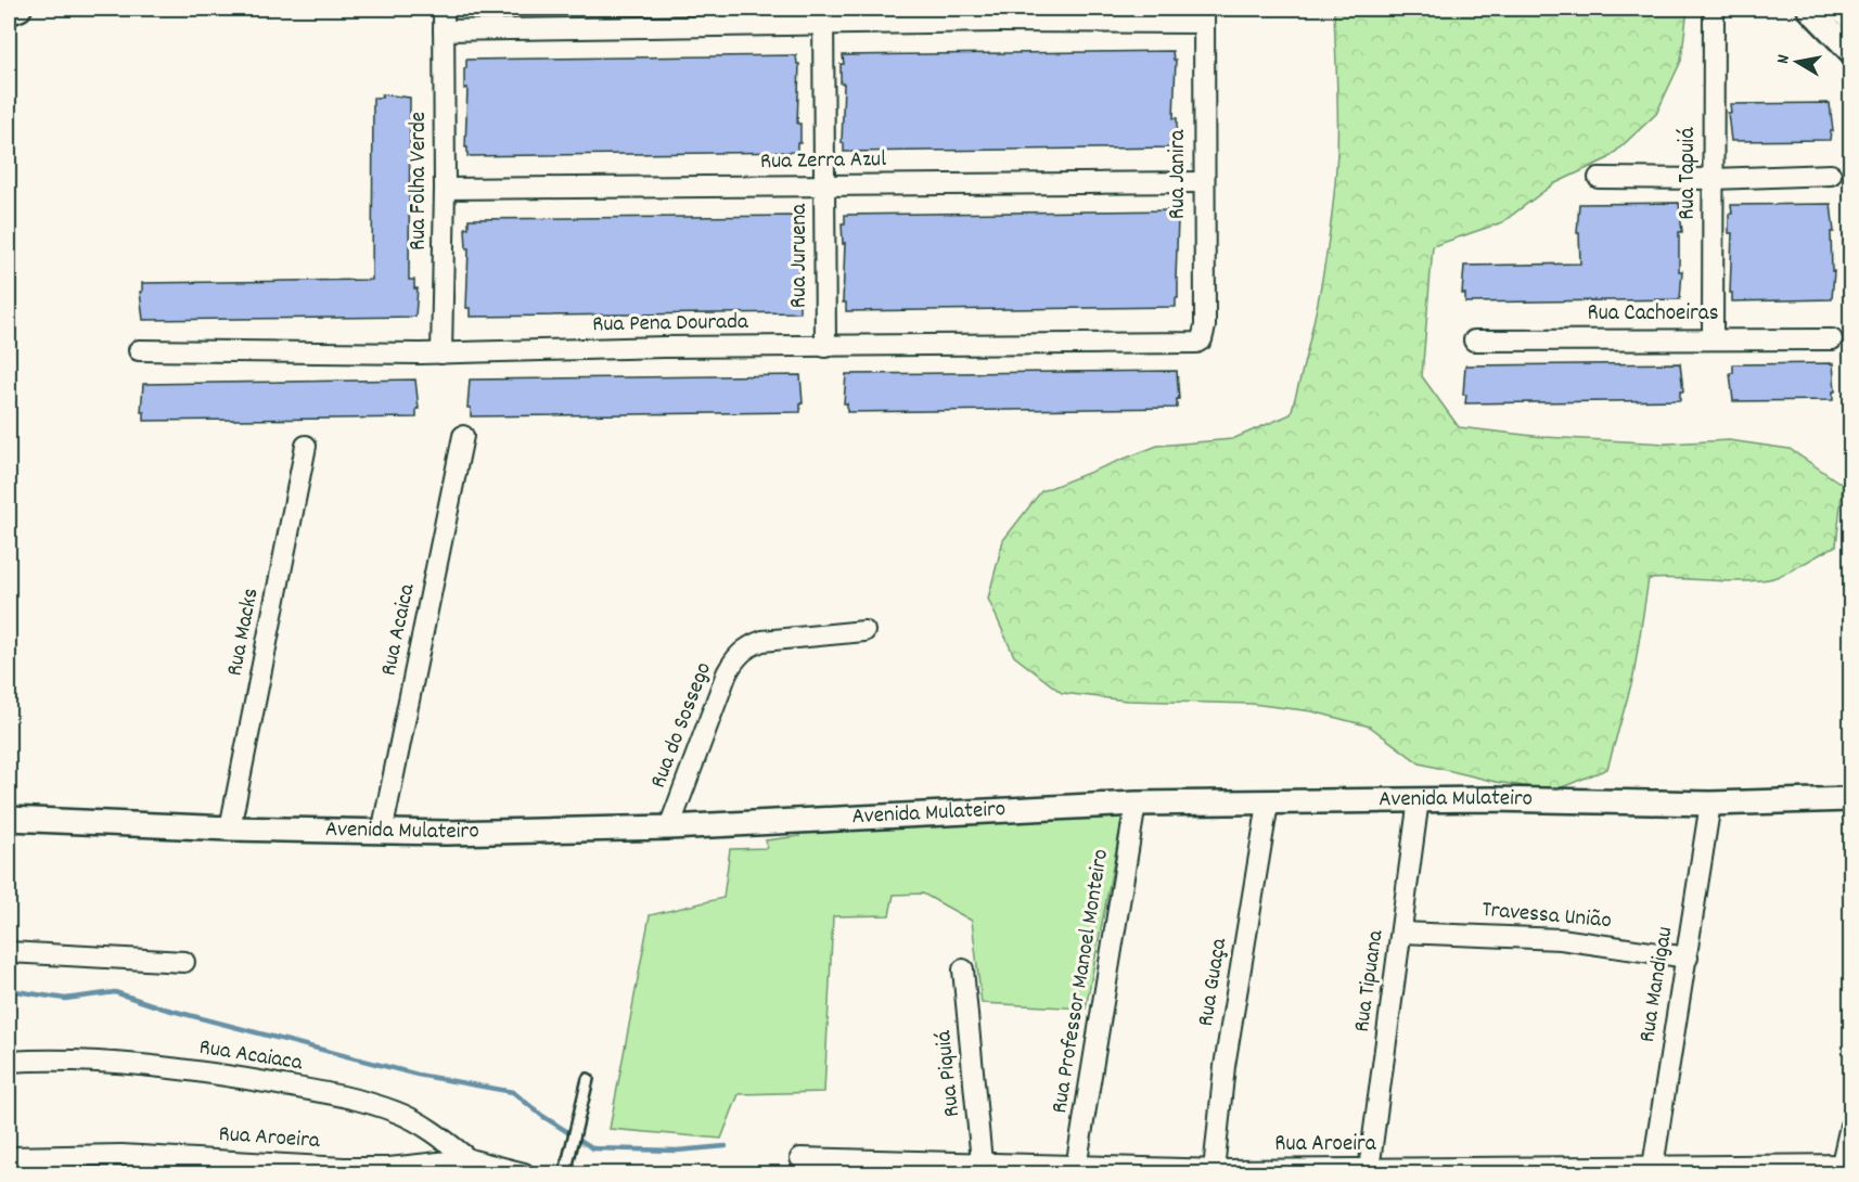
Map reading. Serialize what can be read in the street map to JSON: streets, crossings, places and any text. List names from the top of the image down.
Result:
{
  "streets": {
    "street": [
      "Rua Zerra Azul",
      "Rua Tapuiá",
      "Rua Janira",
      "Rua Folha Verde",
      "Rua Juruena",
      "Rua Cachoeiras",
      "Rua Pena Dourada",
      "Rua Acaica",
      "Rua Macks",
      "Rua do Sossego",
      "Avenida Mulateiro",
      "Travessa União",
      "Rua Professor Manoel Monteiro",
      "Rua Tipuana",
      "Rua Guaça",
      "Rua Mandigau",
      "Rua Acaiaca",
      "Rua Piquiá",
      "Rua Aroeira"
    ]
  },
  "crossings": [
    ["Rua Zerra Azul", "Rua Janira"],
    ["Rua Zerra Azul", "Rua Folha Verde"],
    ["Rua Zerra Azul", "Rua Juruena"],
    ["Rua Tapuiá", "Rua Cachoeiras"],
    ["Rua Janira", "Rua Pena Dourada"],
    ["Rua Folha Verde", "Rua Pena Dourada"],
    ["Rua Juruena", "Rua Pena Dourada"],
    ["Rua Acaica", "Avenida Mulateiro"],
    ["Rua Macks", "Avenida Mulateiro"],
    ["Rua do Sossego", "Avenida Mulateiro"],
    ["Avenida Mulateiro", "Rua Professor Manoel Monteiro"],
    ["Avenida Mulateiro", "Rua Tipuana"],
    ["Avenida Mulateiro", "Rua Guaça"],
    ["Avenida Mulateiro", "Rua Mandigau"],
    ["Travessa União", "Rua Tipuana"],
    ["Travessa União", "Rua Mandigau"],
    ["Rua Professor Manoel Monteiro", "Rua Aroeira"],
    ["Rua Tipuana", "Rua Aroeira"],
    ["Rua Guaça", "Rua Aroeira"],
    ["Rua Mandigau", "Rua Aroeira"],
    ["Rua Acaiaca", "Rua Aroeira"],
    ["Rua Piquiá", "Rua Aroeira"]
  ],
  "north": "left"
}
